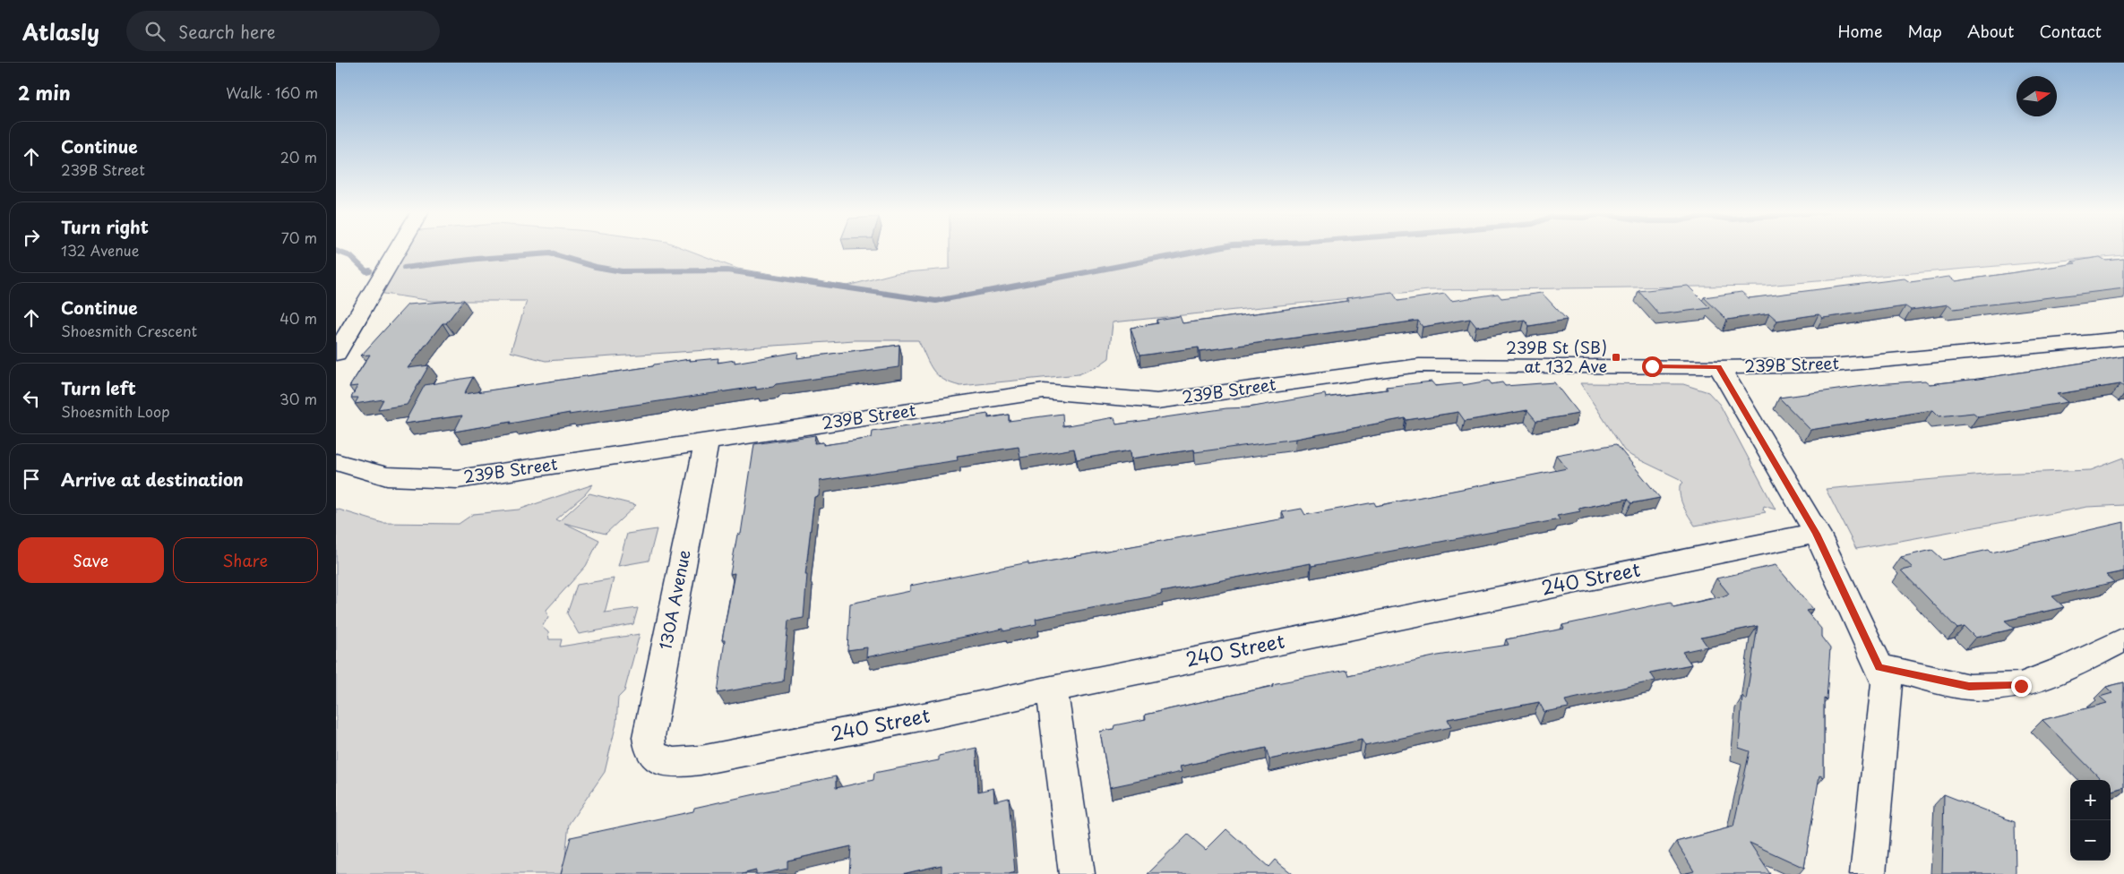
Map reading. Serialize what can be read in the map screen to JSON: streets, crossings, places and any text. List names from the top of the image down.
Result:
{
  "streets": {
    "street": ["239B Street", "240 Street", "130A Avenue"]
  },
  "crossings": [
    ["239B Street", "130A Avenue"],
    ["240 Street", "130A Avenue"]
  ],
  "places": {
    "transit": ["239B St (SB) at 132 Ave"]
  },
  "north": "right",
  "page": {
    "header": "Atlasly",
    "search": "Search here",
    "nav": [
      "Home",
      "Map",
      "About",
      "Contact"
    ],
    "heading": ["2 min", "Walk · 160 m"],
    "list": [
      ["Continue", "239B Street", "20 m"],
      ["Turn right", "132 Avenue", "70 m"],
      ["Continue", "Shoesmith Crescent", "40 m"],
      ["Turn left", "Shoesmith Loop", "30 m"],
      "Arrive at destination"
    ],
    "buttons": ["Save", "Share"],
    "map_buttons": ["+", "−"]
  }
}
